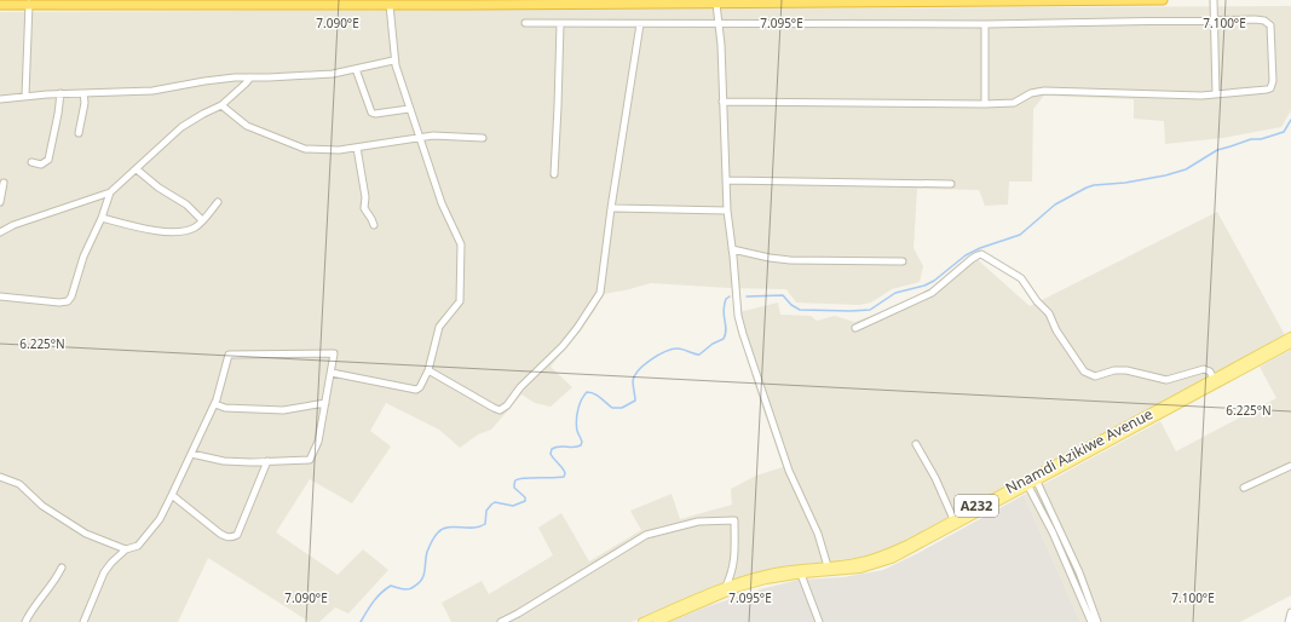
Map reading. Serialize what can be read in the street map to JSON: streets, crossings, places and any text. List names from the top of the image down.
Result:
{
  "streets": {
    "main road": ["Nnamdi Azikiwe Avenue", "A232"]
  },
  "coordinates": [
    "7.090°E",
    "7.095°E",
    "7.100°E",
    "6.225°N"
  ]
}
